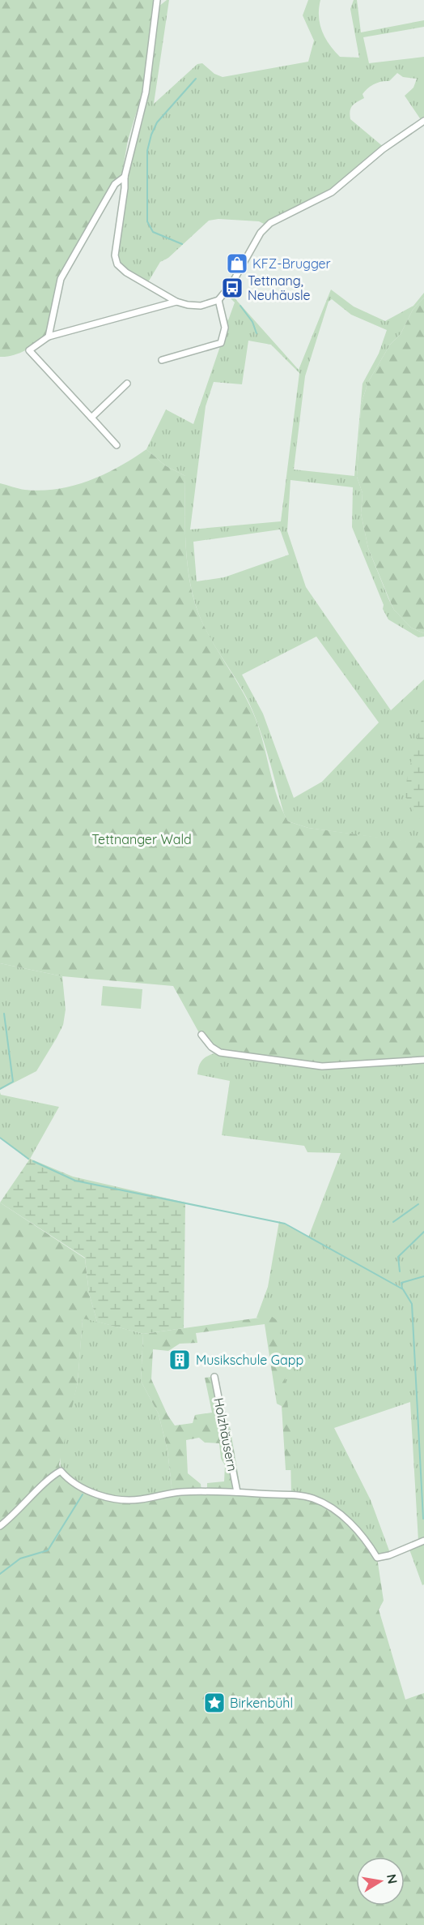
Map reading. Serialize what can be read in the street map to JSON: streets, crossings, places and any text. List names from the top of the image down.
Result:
{
  "streets": {
    "street": ["Holzhäusern"]
  },
  "parks": ["Tettnanger Wald"],
  "places": {
    "shop": ["KFZ-Brugger"],
    "bus stop": ["Tettnang, Neuhäusle"],
    "building": ["Musikschule Gapp"],
    "place": ["Birkenbühl"]
  },
  "north": "right"
}
